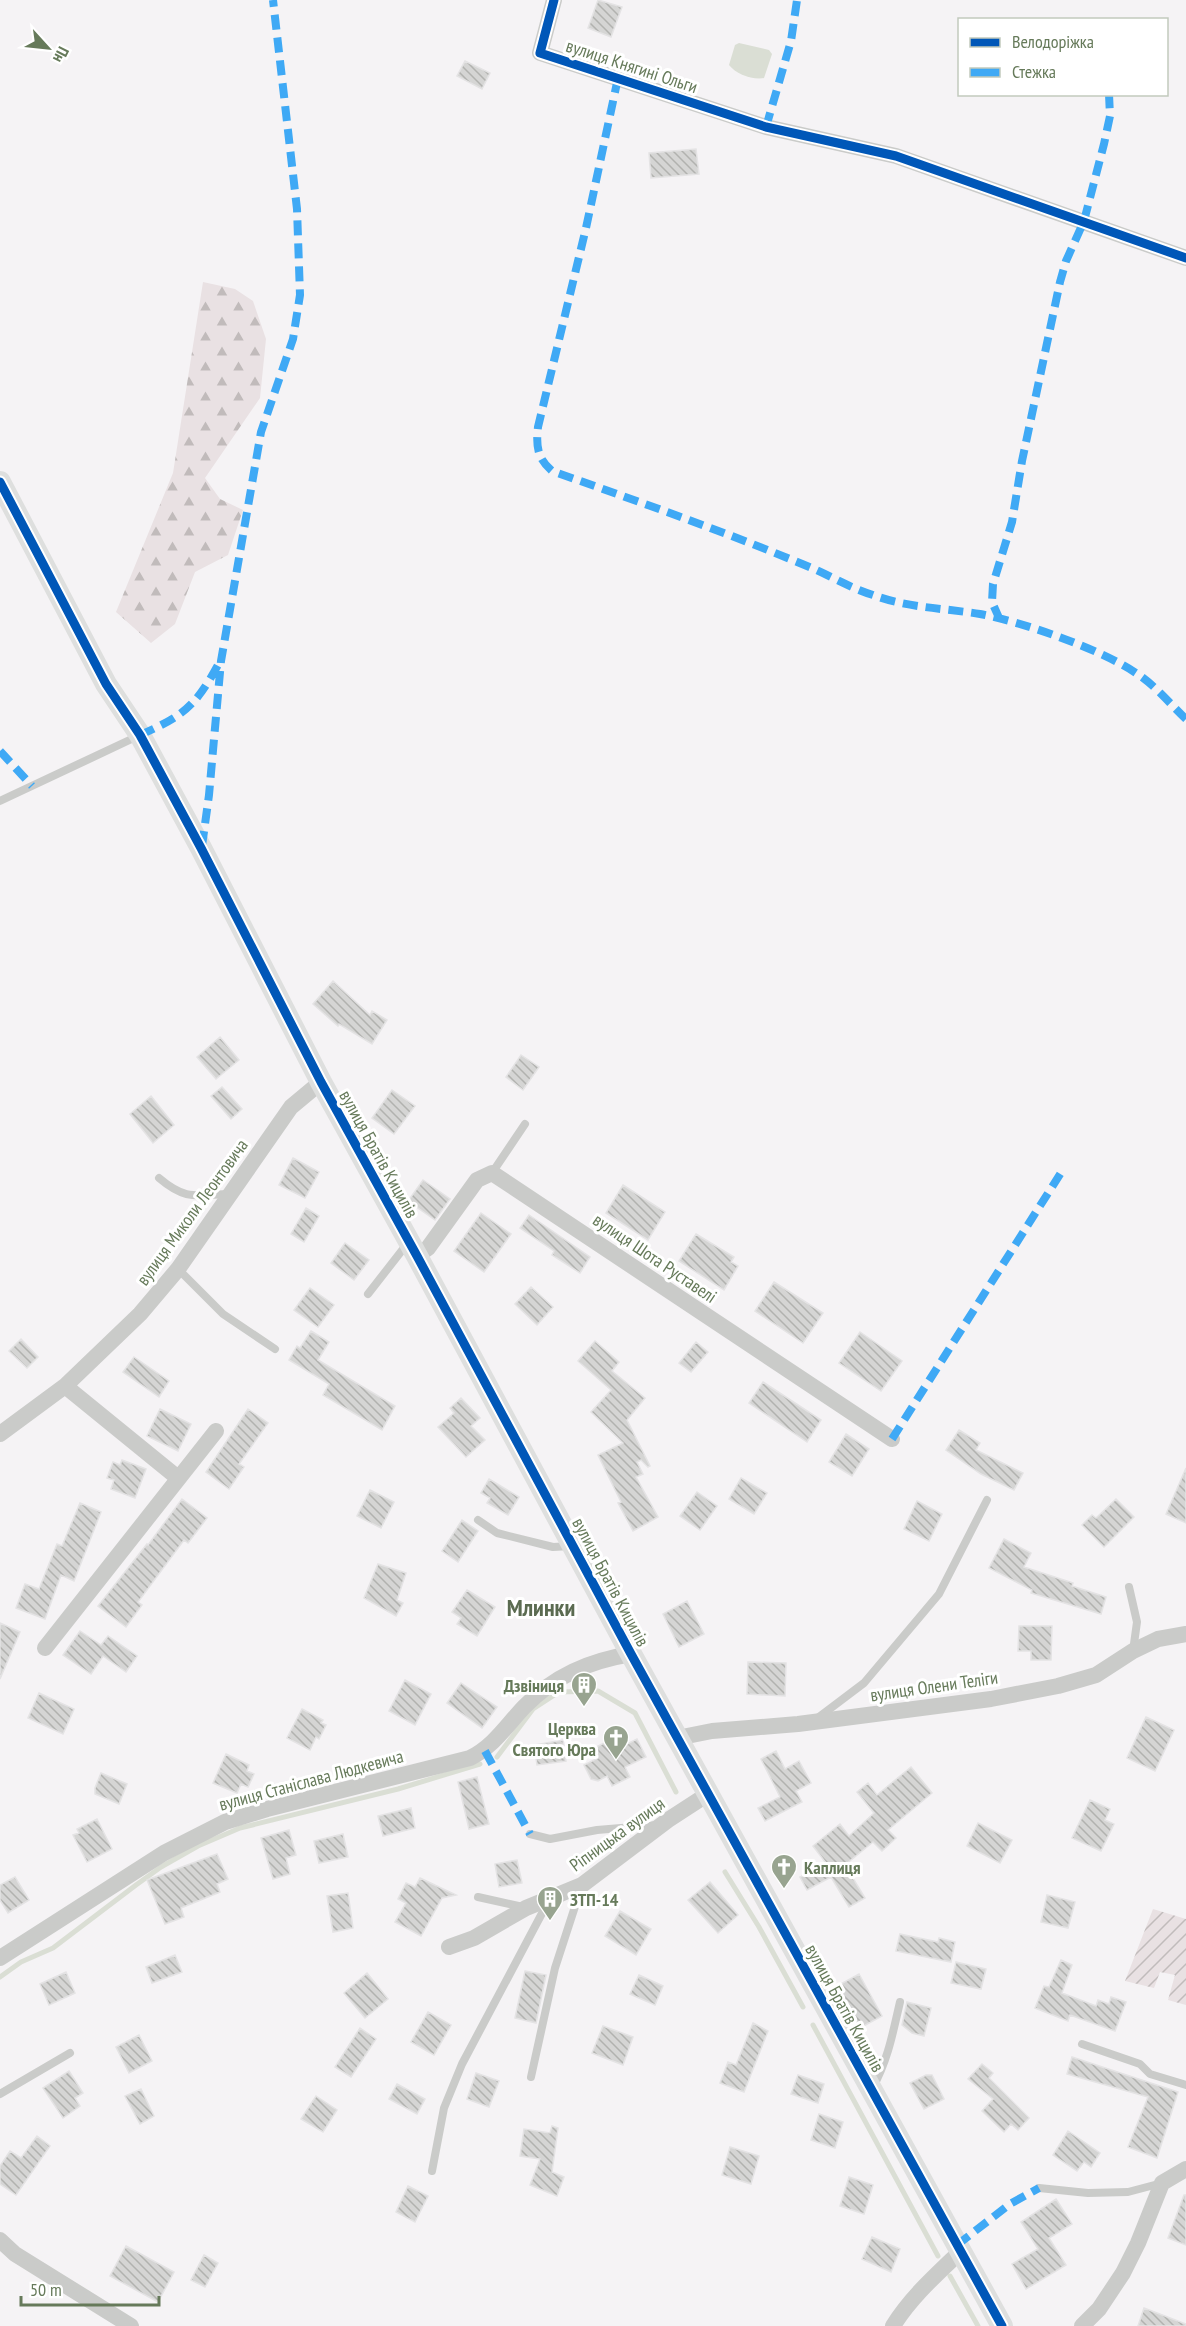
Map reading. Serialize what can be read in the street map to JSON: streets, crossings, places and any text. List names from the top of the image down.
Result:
{
  "streets": {
    "street": [
      "вулиця Княгині Ольги",
      "вулиця Братів Кицилів",
      "вулиця Миколи Леонтовича",
      "вулиця Шота Руставелі",
      "вулиця Олени Теліги",
      "вулиця Станіслава Людкевича",
      "Ріпницька вулиця"
    ]
  },
  "crossings": [
    ["вулиця Братів Кицилів", "вулиця Миколи Леонтовича"],
    ["вулиця Братів Кицилів", "вулиця Олени Теліги"],
    ["вулиця Братів Кицилів", "вулиця Станіслава Людкевича"],
    ["вулиця Братів Кицилів", "Ріпницька вулиця"]
  ],
  "districts": ["Млинки"],
  "places": {
    "building": ["Дзвіниця", "ЗТП-14"],
    "church": ["Церква Святого Юра", "Каплиця"]
  },
  "legend": ["Велодоріжка", "Стежка"],
  "scale_bar": "50 m",
  "north": "bottom right"
}
